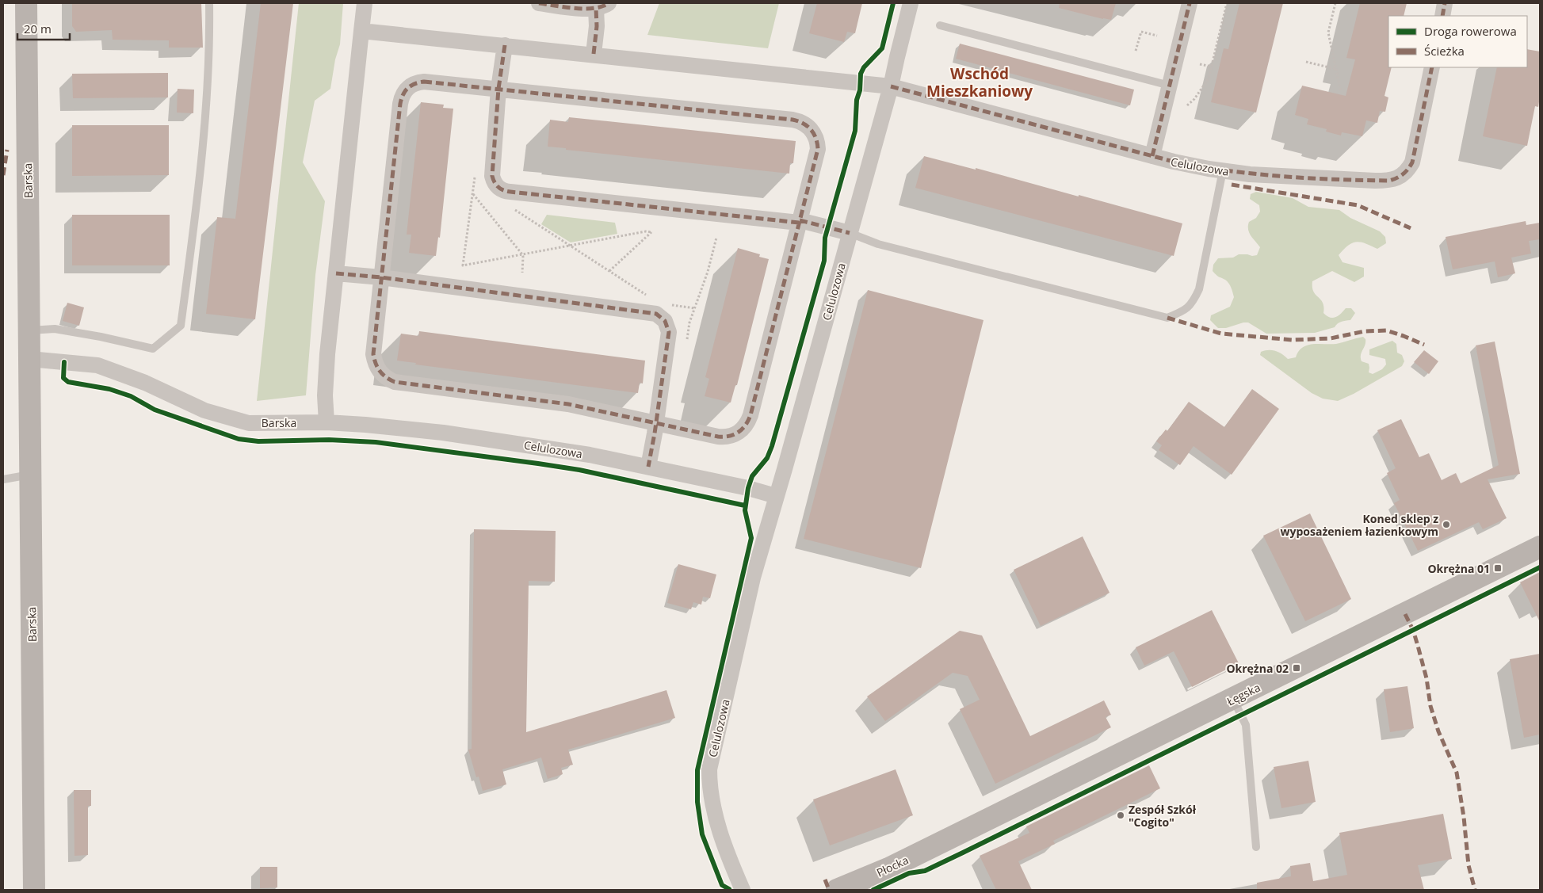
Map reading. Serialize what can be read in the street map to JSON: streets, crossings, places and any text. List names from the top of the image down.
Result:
{
  "streets": {
    "street": [
      "Celulozowa",
      "Barska",
      "Łęgska",
      "Płocka"
    ]
  },
  "crossings": [
    ["Celulozowa", "Barska"],
    ["Łęgska", "Płocka"]
  ],
  "districts": ["Wschód Mieszkaniowy"],
  "places": {
    "other": ["Koned sklep z wyposażeniem łazienkowym", "Zespół Szkół \"Cogito\""],
    "transit": ["Okrężna 01", "Okrężna 02"]
  },
  "legend": ["Droga rowerowa", "Ścieżka"],
  "scale_bar": "20 m"
}
